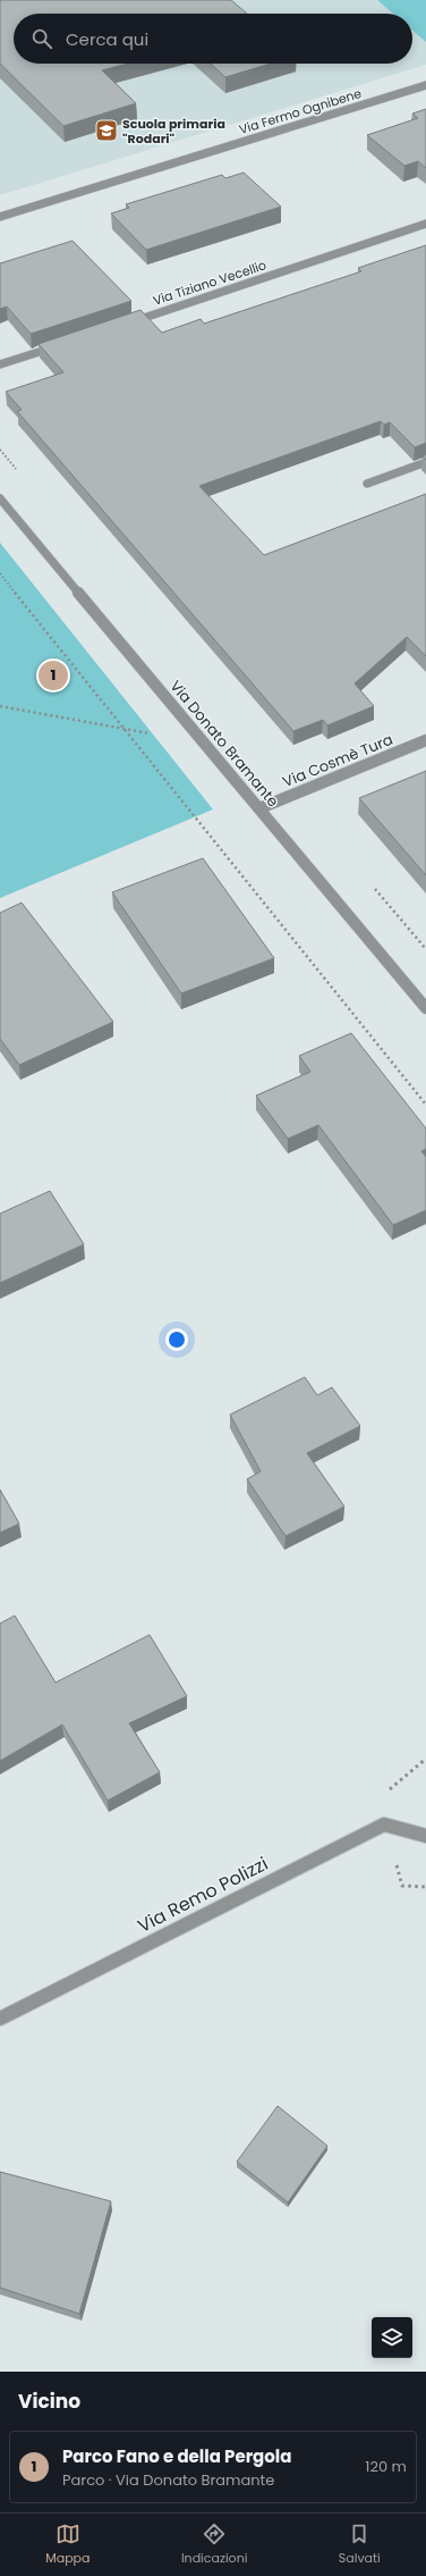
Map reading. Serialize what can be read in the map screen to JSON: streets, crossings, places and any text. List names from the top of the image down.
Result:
{
  "streets": {
    "street": [
      "Via Fermo Ognibene",
      "Via Tiziano Vecellio",
      "Via Donato Bramante",
      "Via Cosmè Tura",
      "Via Remo Polizzi"
    ]
  },
  "crossings": [
    ["Via Donato Bramante", "Via Cosmè Tura"]
  ],
  "places": {
    "school or university": ["Scuola primaria \"Rodari\""]
  },
  "page": {
    "search": "Cerca qui",
    "pins": "1",
    "heading": "Vicino",
    "list": [
      {
        "mark": "1",
        "name": "Parco Fano e della Pergola",
        "note": "Parco · Via Donato Bramante",
        "value": "120 m"
      }
    ],
    "nav": ["Mappa", "Indicazioni", "Salvati"]
  }
}
